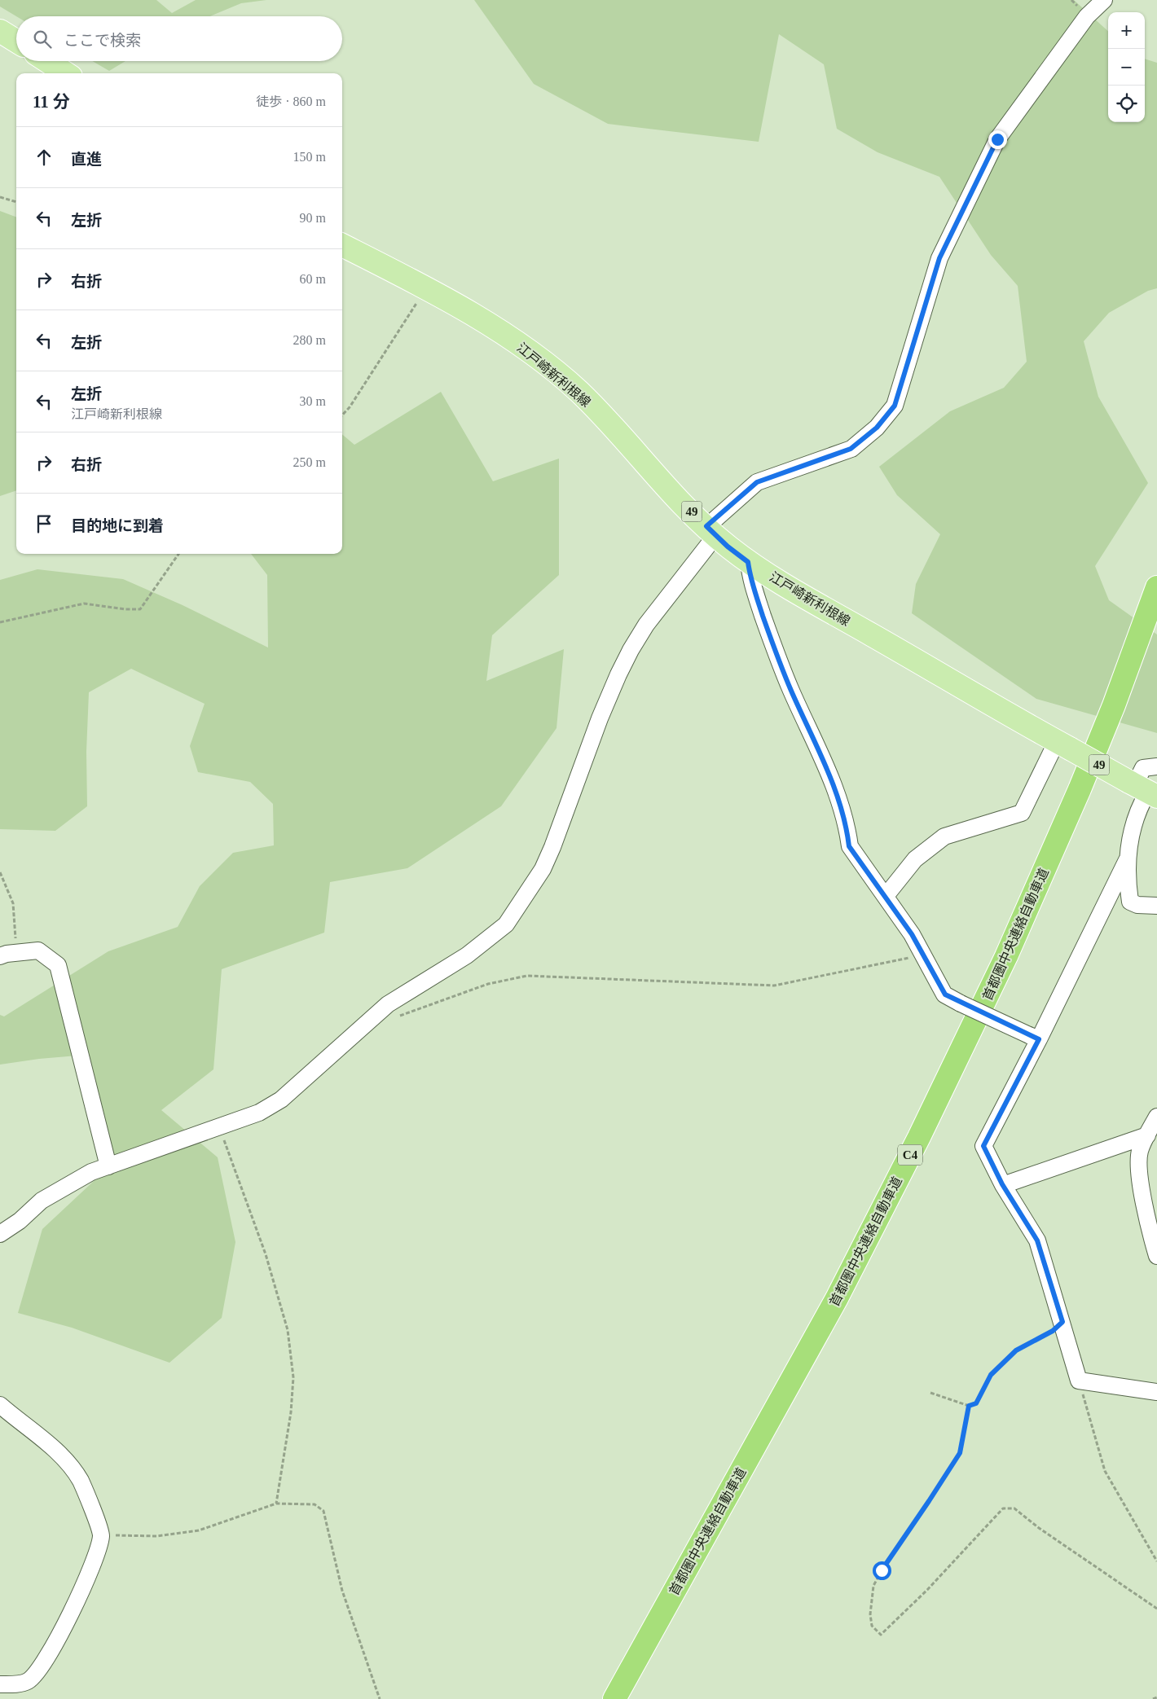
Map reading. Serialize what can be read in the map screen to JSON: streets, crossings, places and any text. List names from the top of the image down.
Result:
{
  "streets": {
    "highway": ["首都圏中央連絡自動車道", "C4"],
    "main road": ["江戸崎新利根線", "49"]
  },
  "page": {
    "map_buttons": ["+", "−"],
    "search": "ここで検索",
    "heading": ["11 分", "徒歩 · 860 m"],
    "list": [
      ["直進", "150 m"],
      ["左折", "90 m"],
      ["右折", "60 m"],
      ["左折", "280 m"],
      ["左折", "江戸崎新利根線", "30 m"],
      ["右折", "250 m"],
      "目的地に到着"
    ]
  }
}
